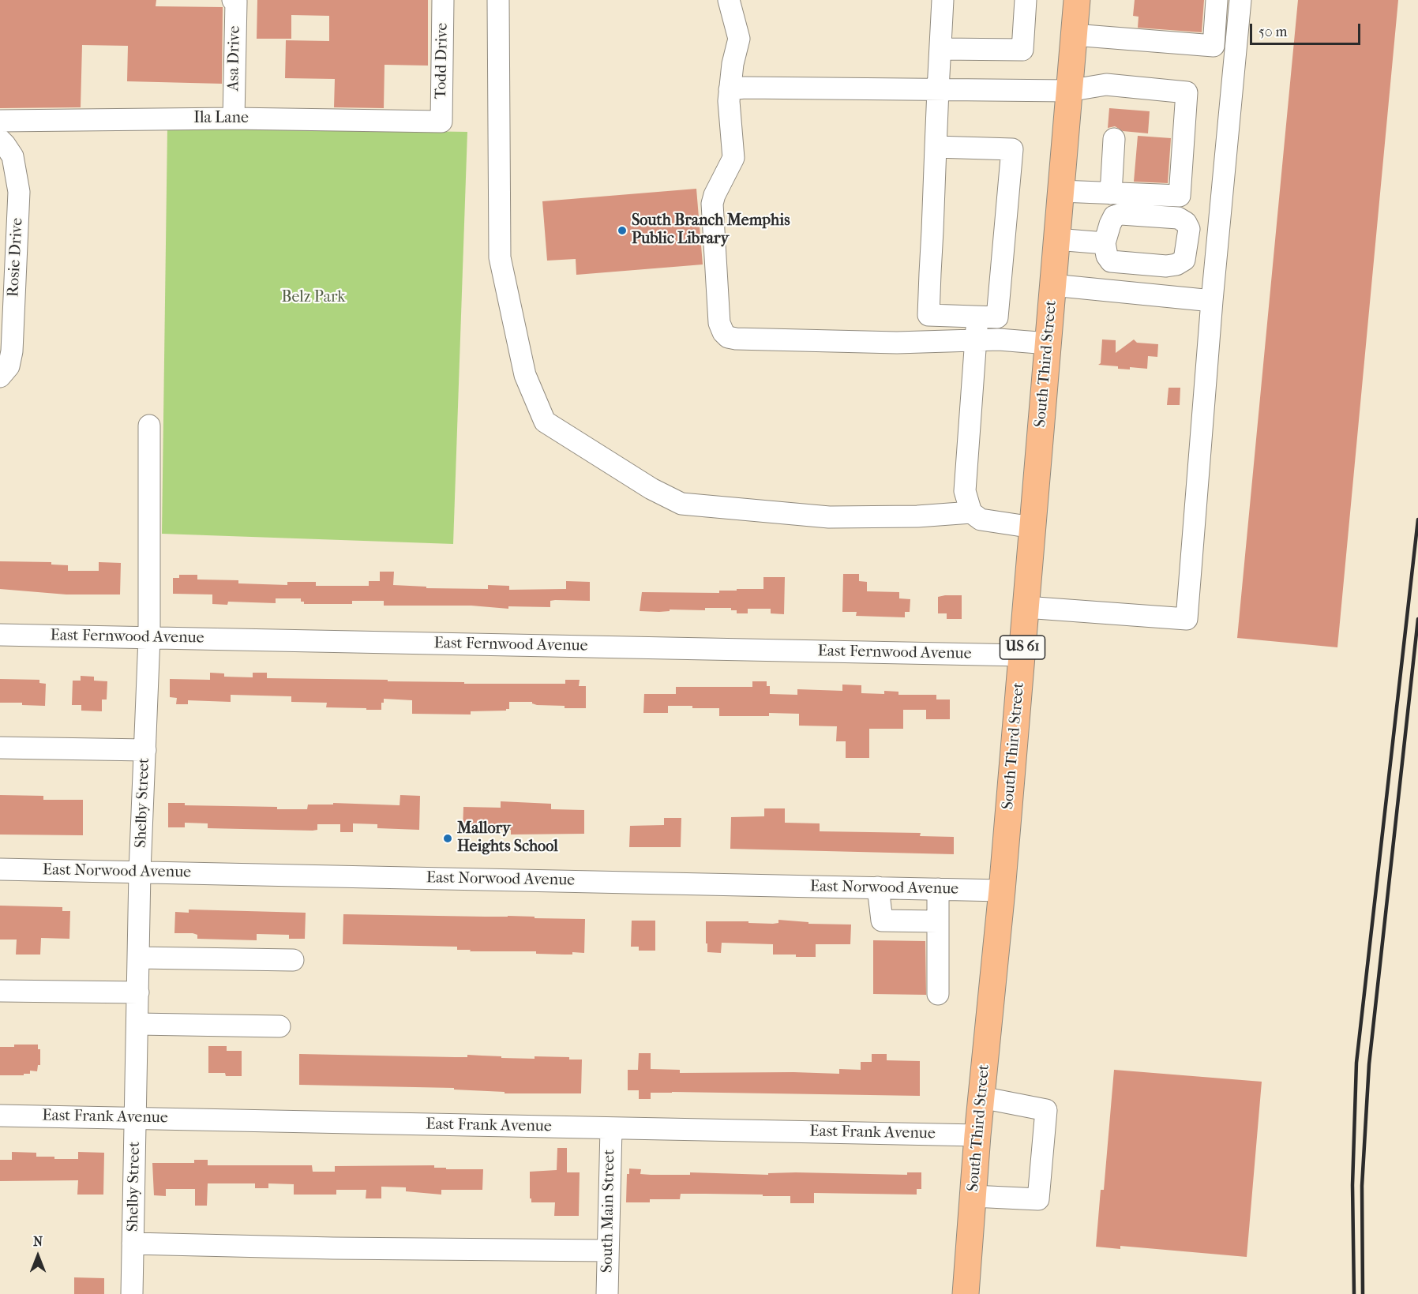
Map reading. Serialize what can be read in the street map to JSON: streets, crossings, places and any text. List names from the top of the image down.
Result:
{
  "streets": {
    "main road": ["South Third Street", "US 61"],
    "street": [
      "Asa Drive",
      "Todd Drive",
      "Ila Lane",
      "Rosie Drive",
      "East Fernwood Avenue",
      "Shelby Street",
      "East Norwood Avenue",
      "East Frank Avenue",
      "South Main Street"
    ]
  },
  "crossings": [
    ["Asa Drive", "Ila Lane"],
    ["Todd Drive", "Ila Lane"],
    ["South Third Street", "East Fernwood Avenue"],
    ["South Third Street", "East Norwood Avenue"],
    ["South Third Street", "East Frank Avenue"],
    ["East Fernwood Avenue", "Shelby Street"],
    ["Shelby Street", "East Norwood Avenue"],
    ["Shelby Street", "East Frank Avenue"],
    ["East Frank Avenue", "South Main Street"]
  ],
  "parks": ["Belz Park"],
  "places": ["South Branch Memphis Public Library", "Mallory Heights School"],
  "scale_bar": "50 m",
  "north": "top"
}
